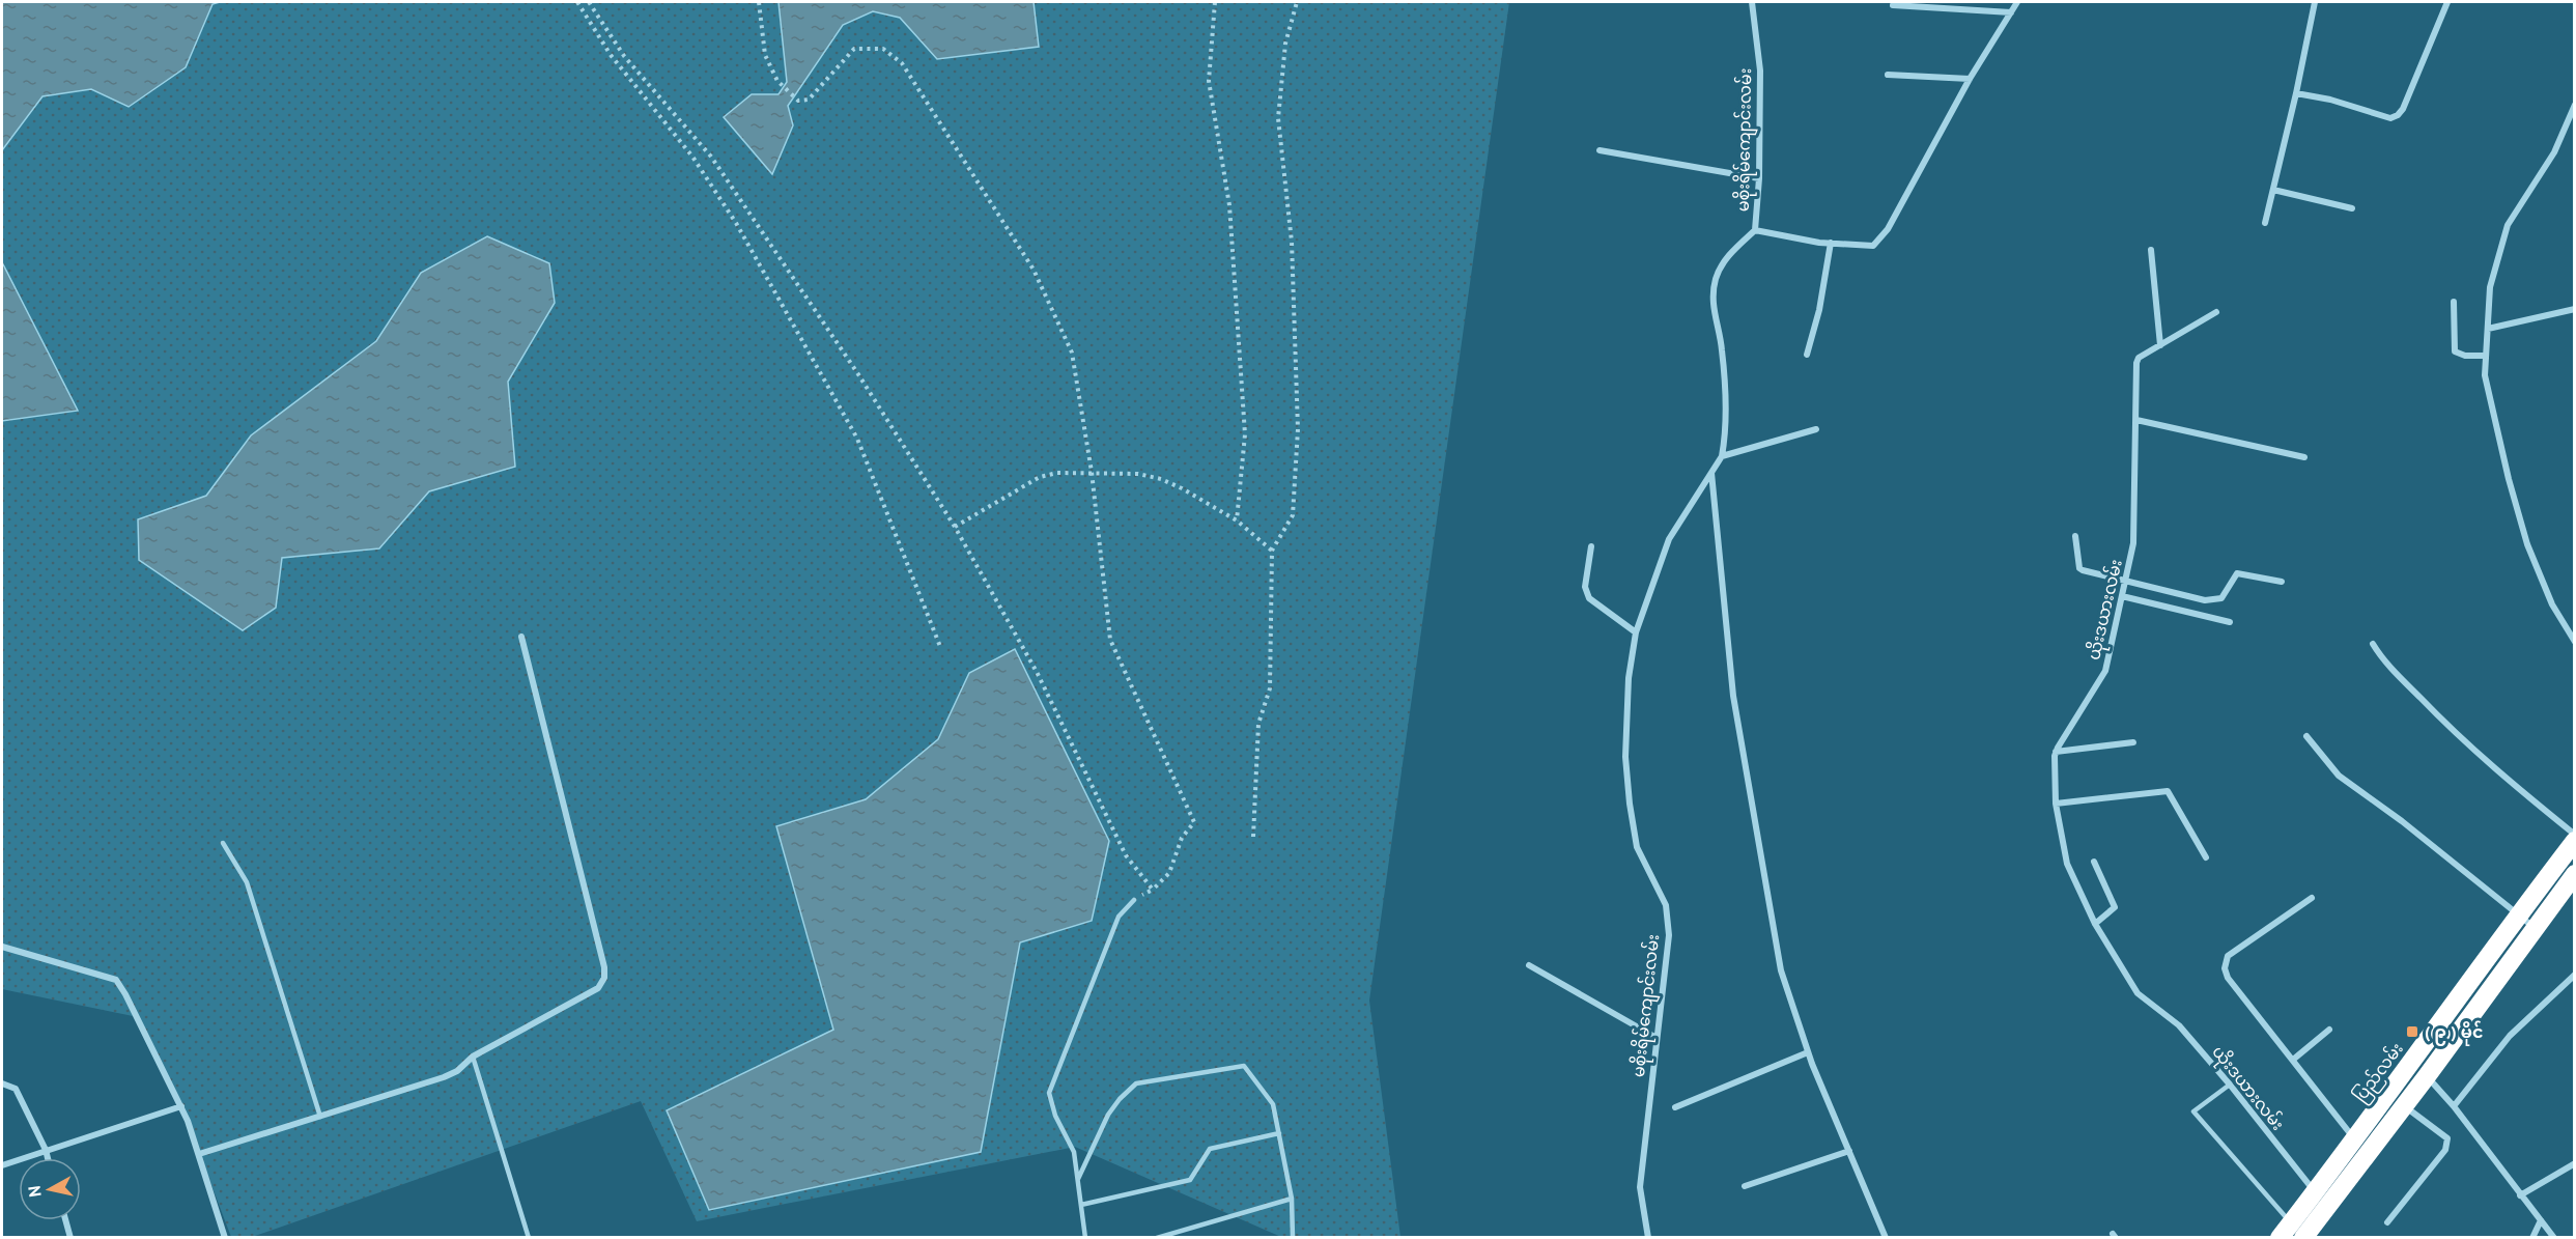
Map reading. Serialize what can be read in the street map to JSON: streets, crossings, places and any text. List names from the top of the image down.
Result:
{
  "streets": {
    "highway": ["ပြည်လမ်း"],
    "street": ["မစိုးရိမ်ကျောင်းလမ်း", "ယိုးဒယားလမ်း"]
  },
  "crossings": [
    ["ယိုးဒယားလမ်း", "ပြည်လမ်း"]
  ],
  "places": {
    "transit": ["( ၉ ) မိုင်"]
  },
  "north": "left"
}
